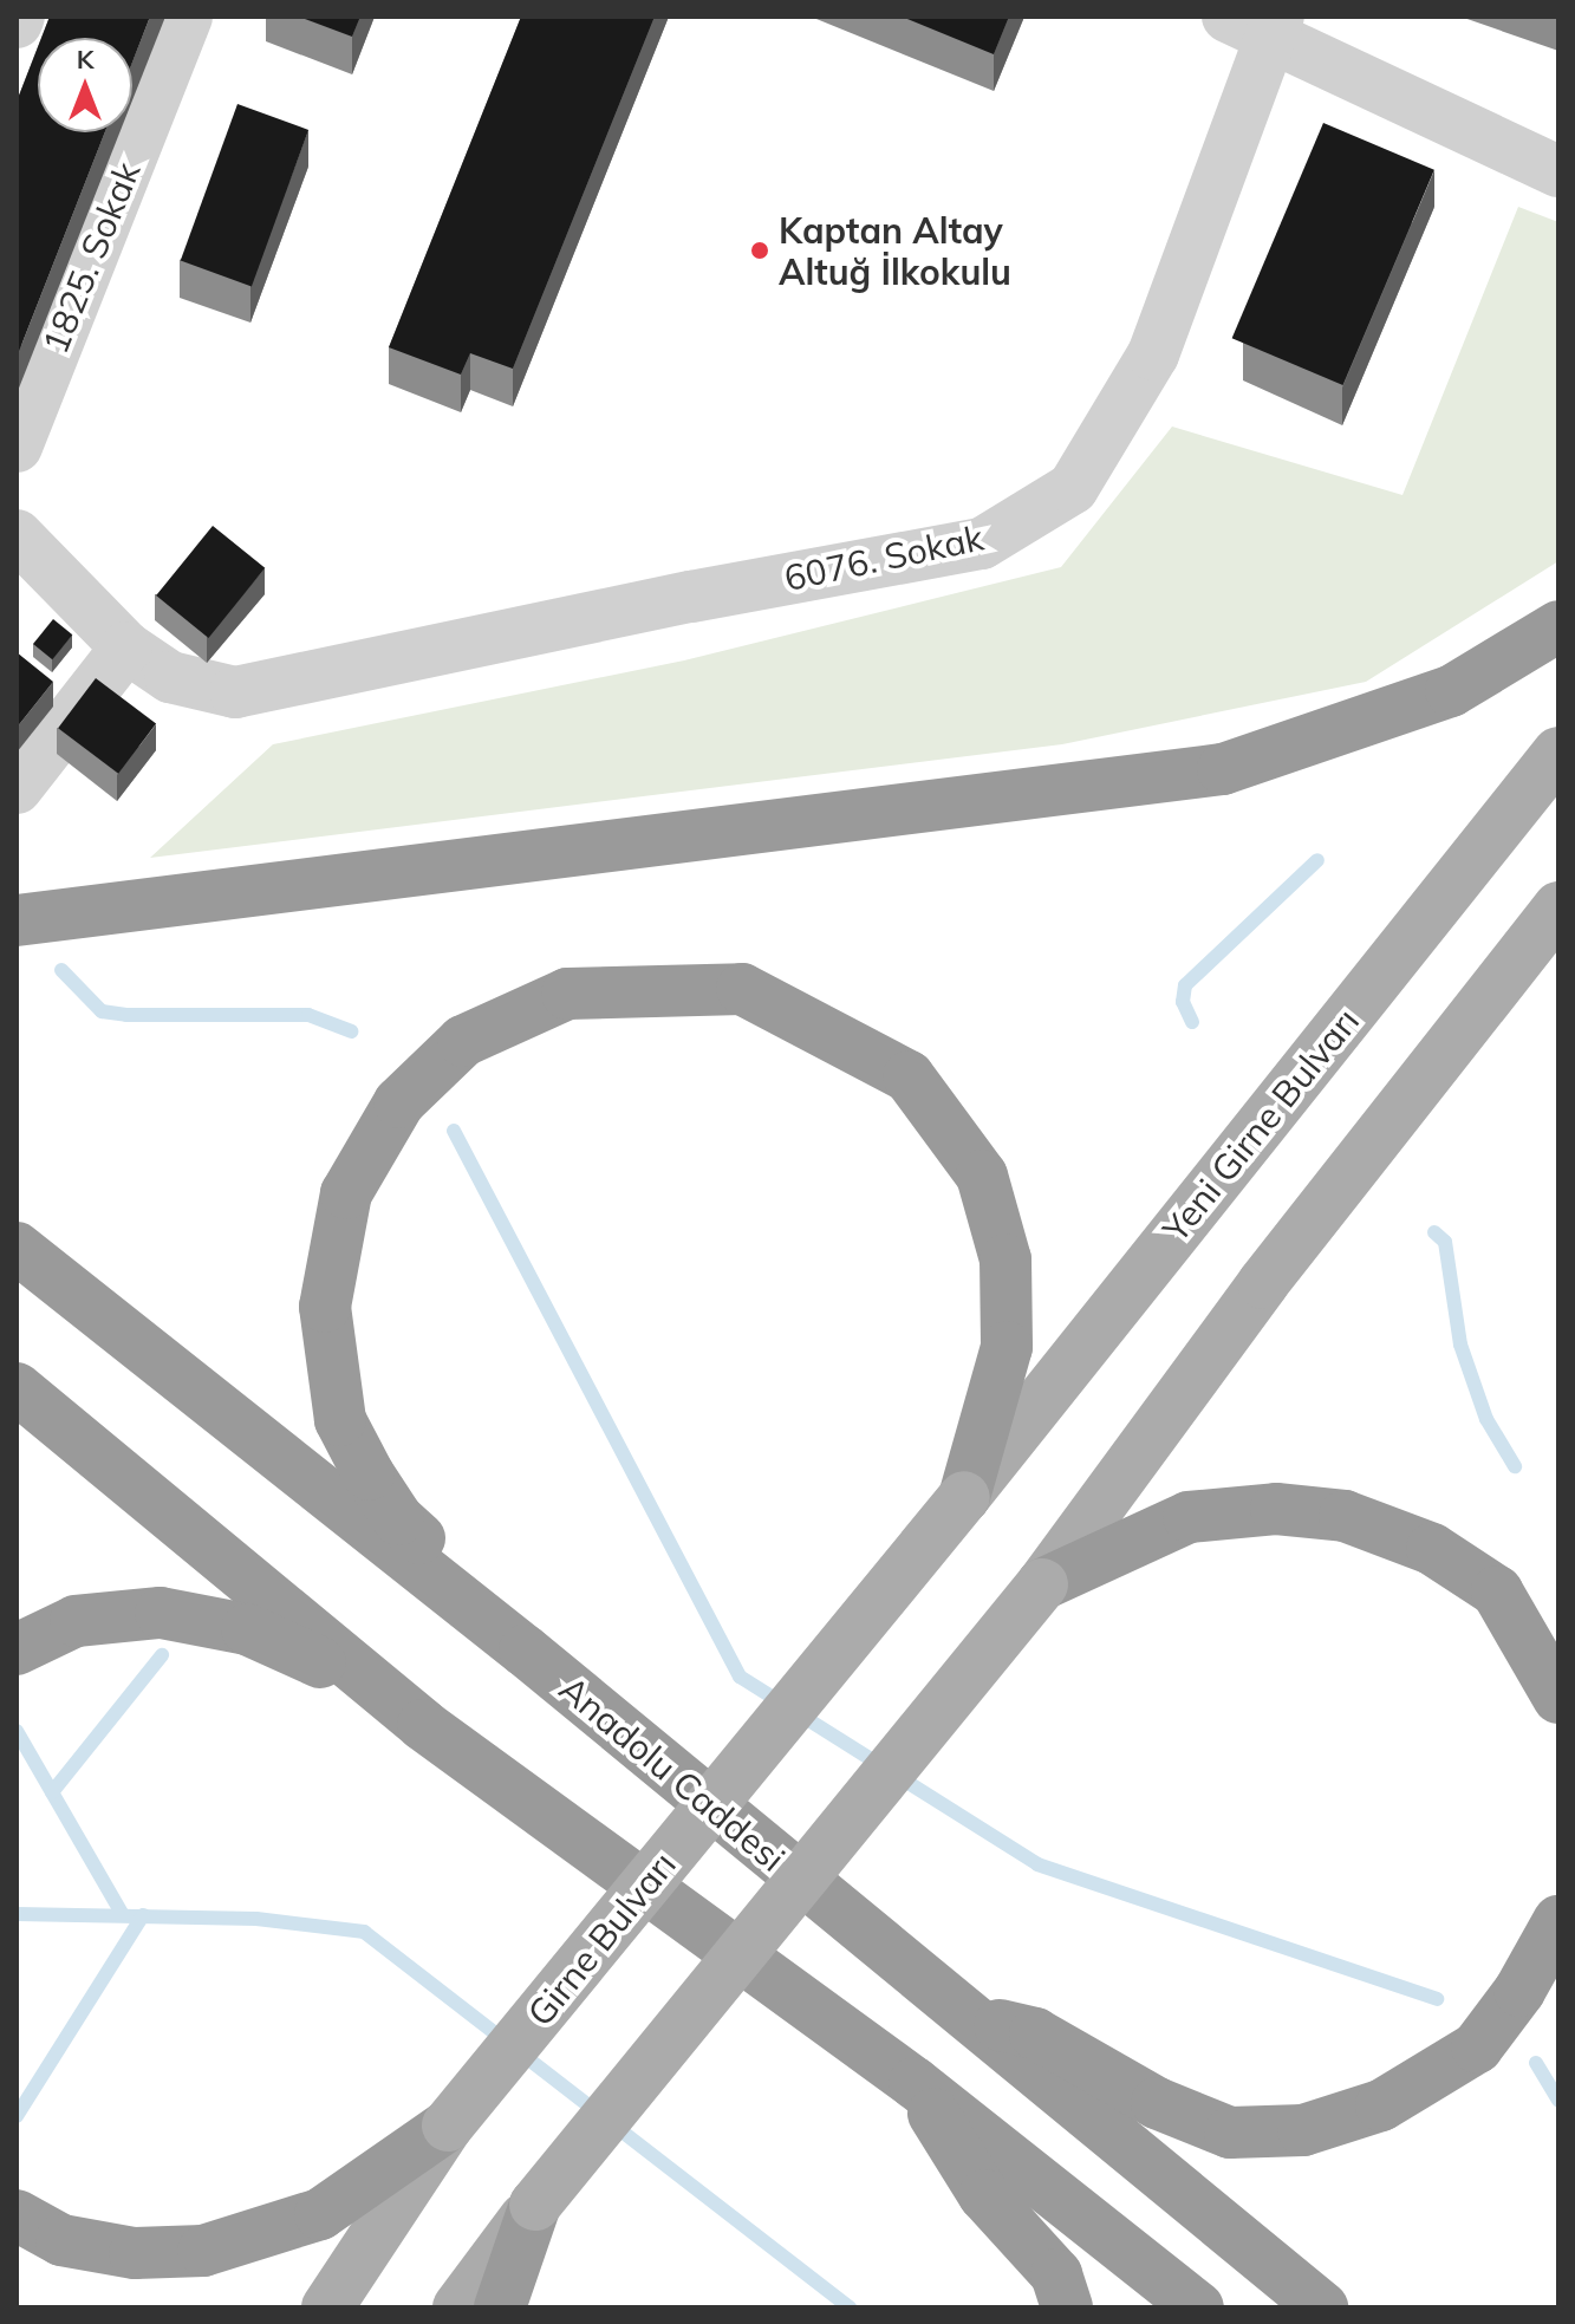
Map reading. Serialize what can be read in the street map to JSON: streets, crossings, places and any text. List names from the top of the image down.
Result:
{
  "streets": {
    "highway": ["Anadolu Caddesi"],
    "main road": ["Yeni Girne Bulvarı", "Girne Bulvarı"],
    "street": ["1825. Sokak", "6076. Sokak"]
  },
  "crossings": [
    ["Yeni Girne Bulvarı", "Girne Bulvarı"]
  ],
  "places": ["Kaptan Altay Altuğ İlkokulu"],
  "north": "top"
}
